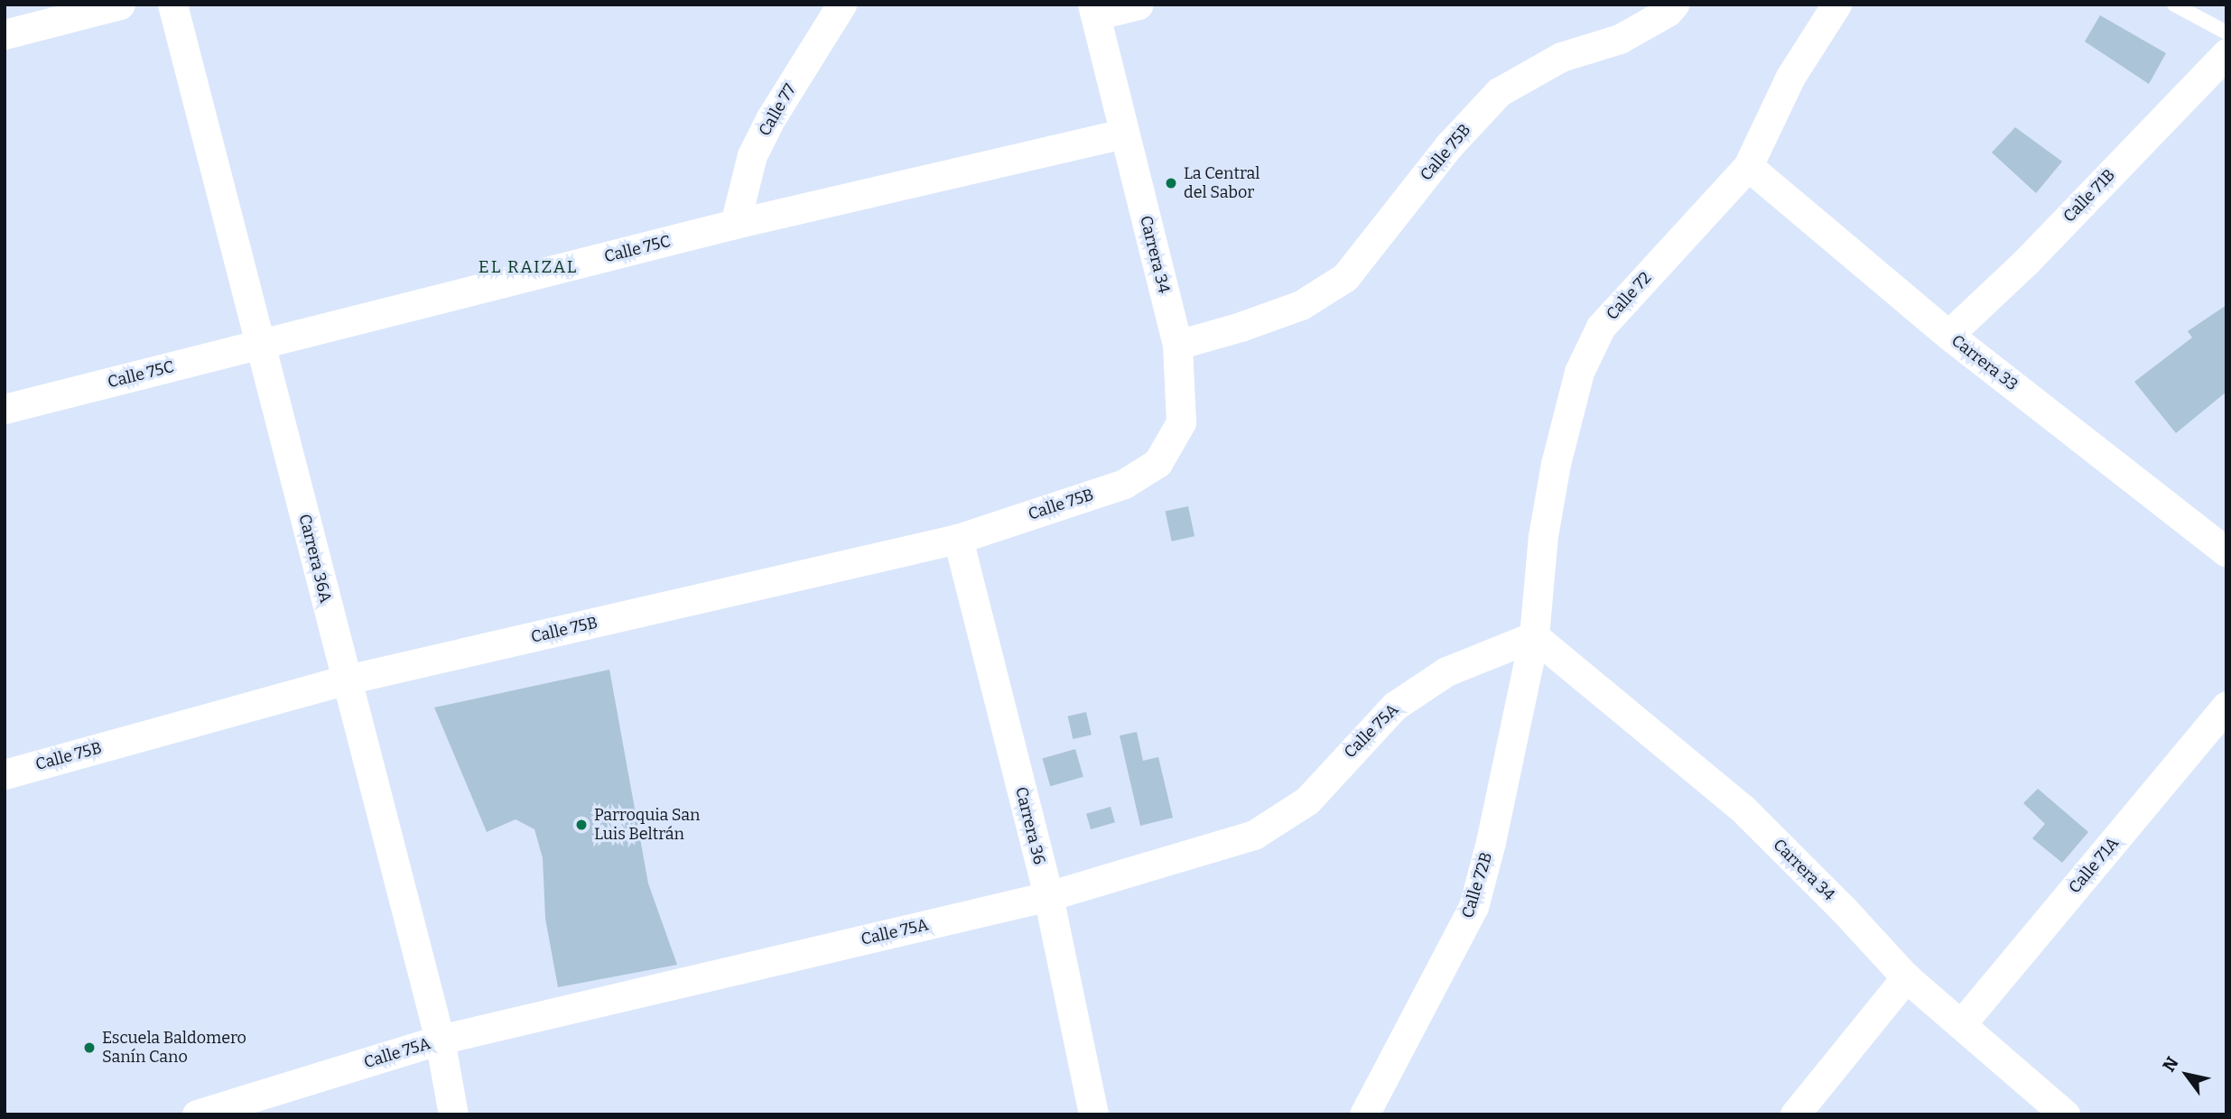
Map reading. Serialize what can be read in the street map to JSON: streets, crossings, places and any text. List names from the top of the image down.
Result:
{
  "streets": {
    "street": [
      "Calle 77",
      "Calle 75B",
      "Calle 71B",
      "Calle 75C",
      "Carrera 34",
      "Calle 72",
      "Carrera 33",
      "Carrera 36A",
      "Calle 75A",
      "Carrera 36",
      "Calle 71A",
      "Calle 72B"
    ]
  },
  "crossings": [
    ["Calle 77", "Calle 75C"],
    ["Calle 75B", "Carrera 34"],
    ["Calle 75B", "Carrera 36A"],
    ["Calle 75B", "Carrera 36"],
    ["Calle 71B", "Carrera 33"],
    ["Calle 75C", "Carrera 34"],
    ["Calle 75C", "Carrera 36A"],
    ["Carrera 34", "Calle 72"],
    ["Carrera 34", "Calle 75A"],
    ["Carrera 34", "Calle 71A"],
    ["Carrera 34", "Calle 72B"],
    ["Calle 72", "Carrera 33"],
    ["Calle 72", "Calle 75A"],
    ["Calle 72", "Calle 72B"],
    ["Carrera 36A", "Calle 75A"],
    ["Calle 75A", "Carrera 36"],
    ["Calle 75A", "Calle 72B"]
  ],
  "districts": ["EL RAIZAL"],
  "places": ["La Central del Sabor", "Parroquia San Luis Beltrán", "Escuela Baldomero Sanín Cano"],
  "north": "top left"
}
